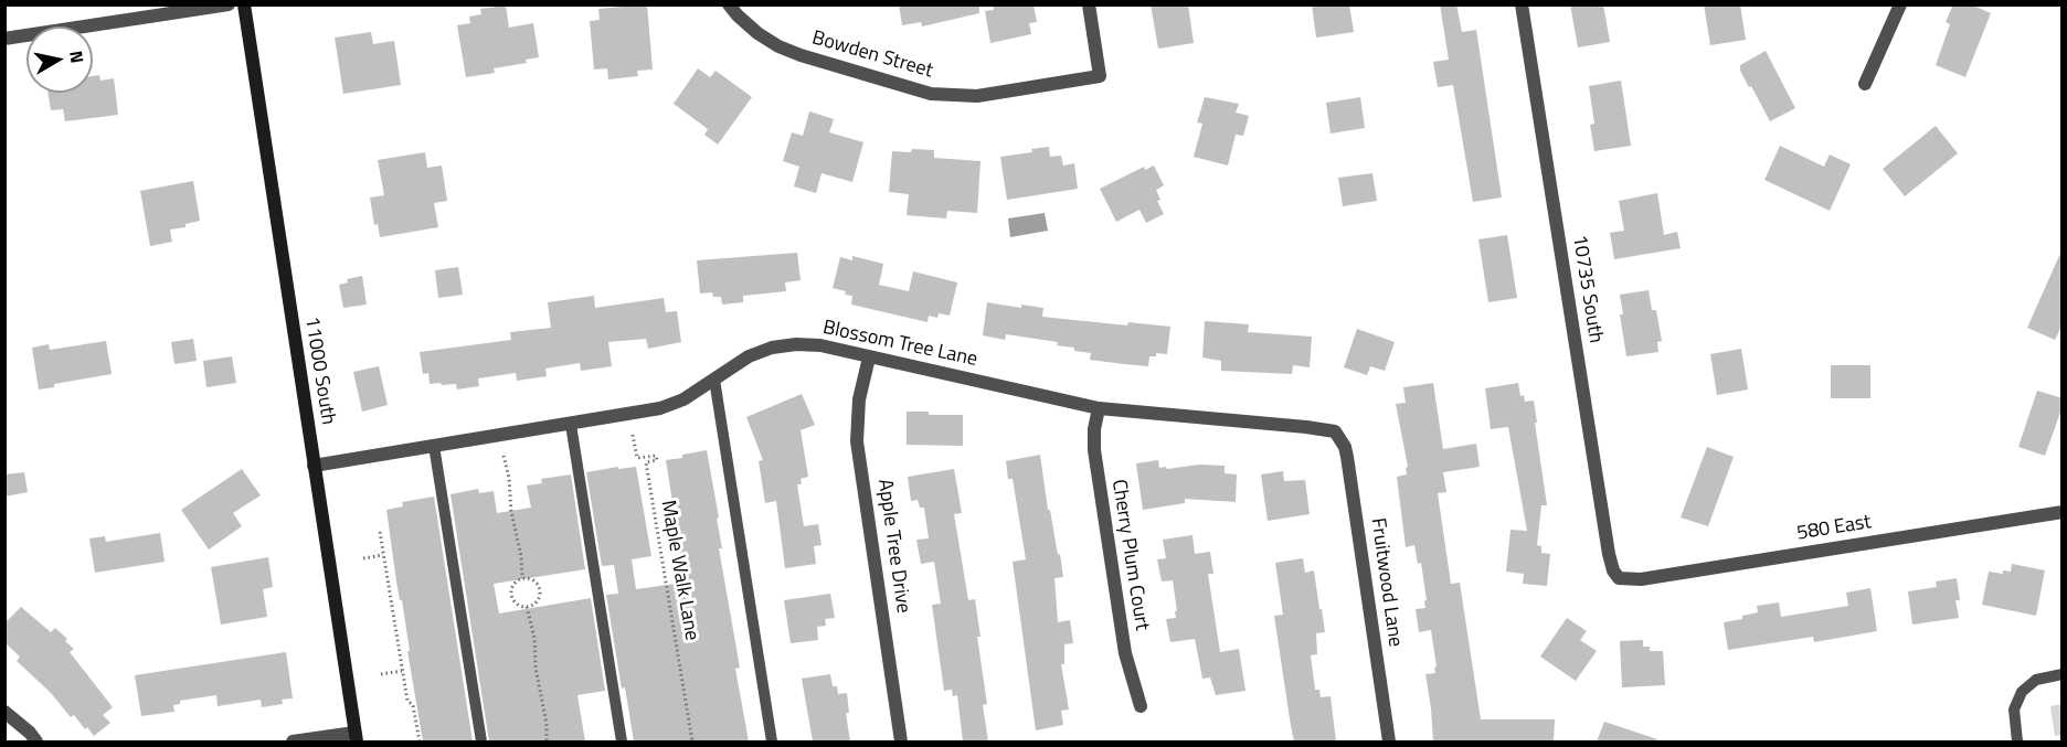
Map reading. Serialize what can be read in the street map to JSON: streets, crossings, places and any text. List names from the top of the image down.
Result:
{
  "streets": {
    "street": [
      "Bowden Street",
      "10735 South",
      "Blossom Tree Lane",
      "11000 South",
      "580 East",
      "Apple Tree Drive",
      "Cherry Plum Court",
      "Fruitwood Lane"
    ],
    "path": ["Maple Walk Lane"]
  },
  "crossings": [
    ["10735 South", "580 East"],
    ["Blossom Tree Lane", "11000 South"],
    ["Blossom Tree Lane", "Apple Tree Drive"],
    ["Blossom Tree Lane", "Cherry Plum Court"],
    ["Blossom Tree Lane", "Fruitwood Lane"]
  ],
  "north": "right"
}
